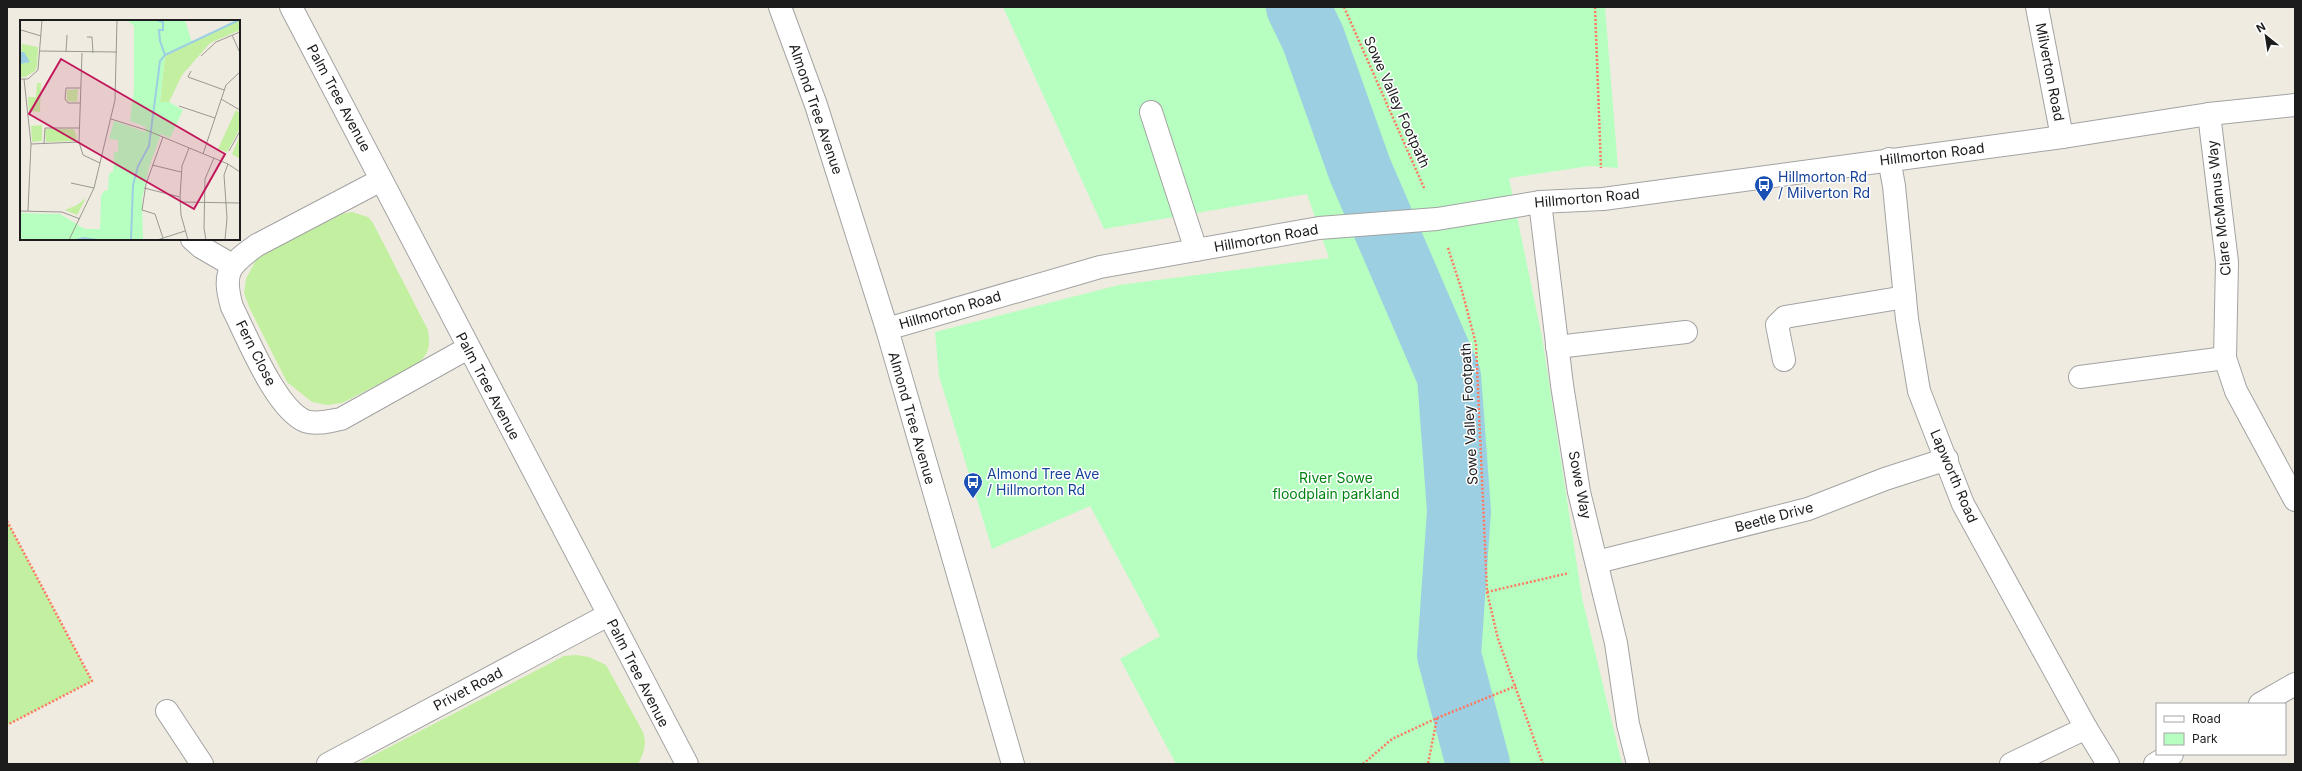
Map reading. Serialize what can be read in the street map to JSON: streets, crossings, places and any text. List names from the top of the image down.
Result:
{
  "streets": {
    "street": [
      "Milverton Road",
      "Palm Tree Avenue",
      "Almond Tree Avenue",
      "Hillmorton Road",
      "Clare McManus Way",
      "Fern Close",
      "Lapworth Road",
      "Sowe Way",
      "Beetle Drive",
      "Privet Road"
    ],
    "path": ["Sowe Valley Footpath"]
  },
  "crossings": [
    ["Milverton Road", "Hillmorton Road"],
    ["Palm Tree Avenue", "Fern Close"],
    ["Palm Tree Avenue", "Privet Road"],
    ["Sowe Valley Footpath", "Hillmorton Road"],
    ["Almond Tree Avenue", "Hillmorton Road"],
    ["Hillmorton Road", "Clare McManus Way"],
    ["Hillmorton Road", "Lapworth Road"],
    ["Hillmorton Road", "Sowe Way"],
    ["Lapworth Road", "Beetle Drive"],
    ["Sowe Way", "Beetle Drive"]
  ],
  "parks": ["River Sowe floodplain parkland"],
  "places": {
    "bus stop": ["Hillmorton Rd / Milverton Rd", "Almond Tree Ave / Hillmorton Rd"]
  },
  "legend": ["Road", "Park"],
  "north": "top left"
}
